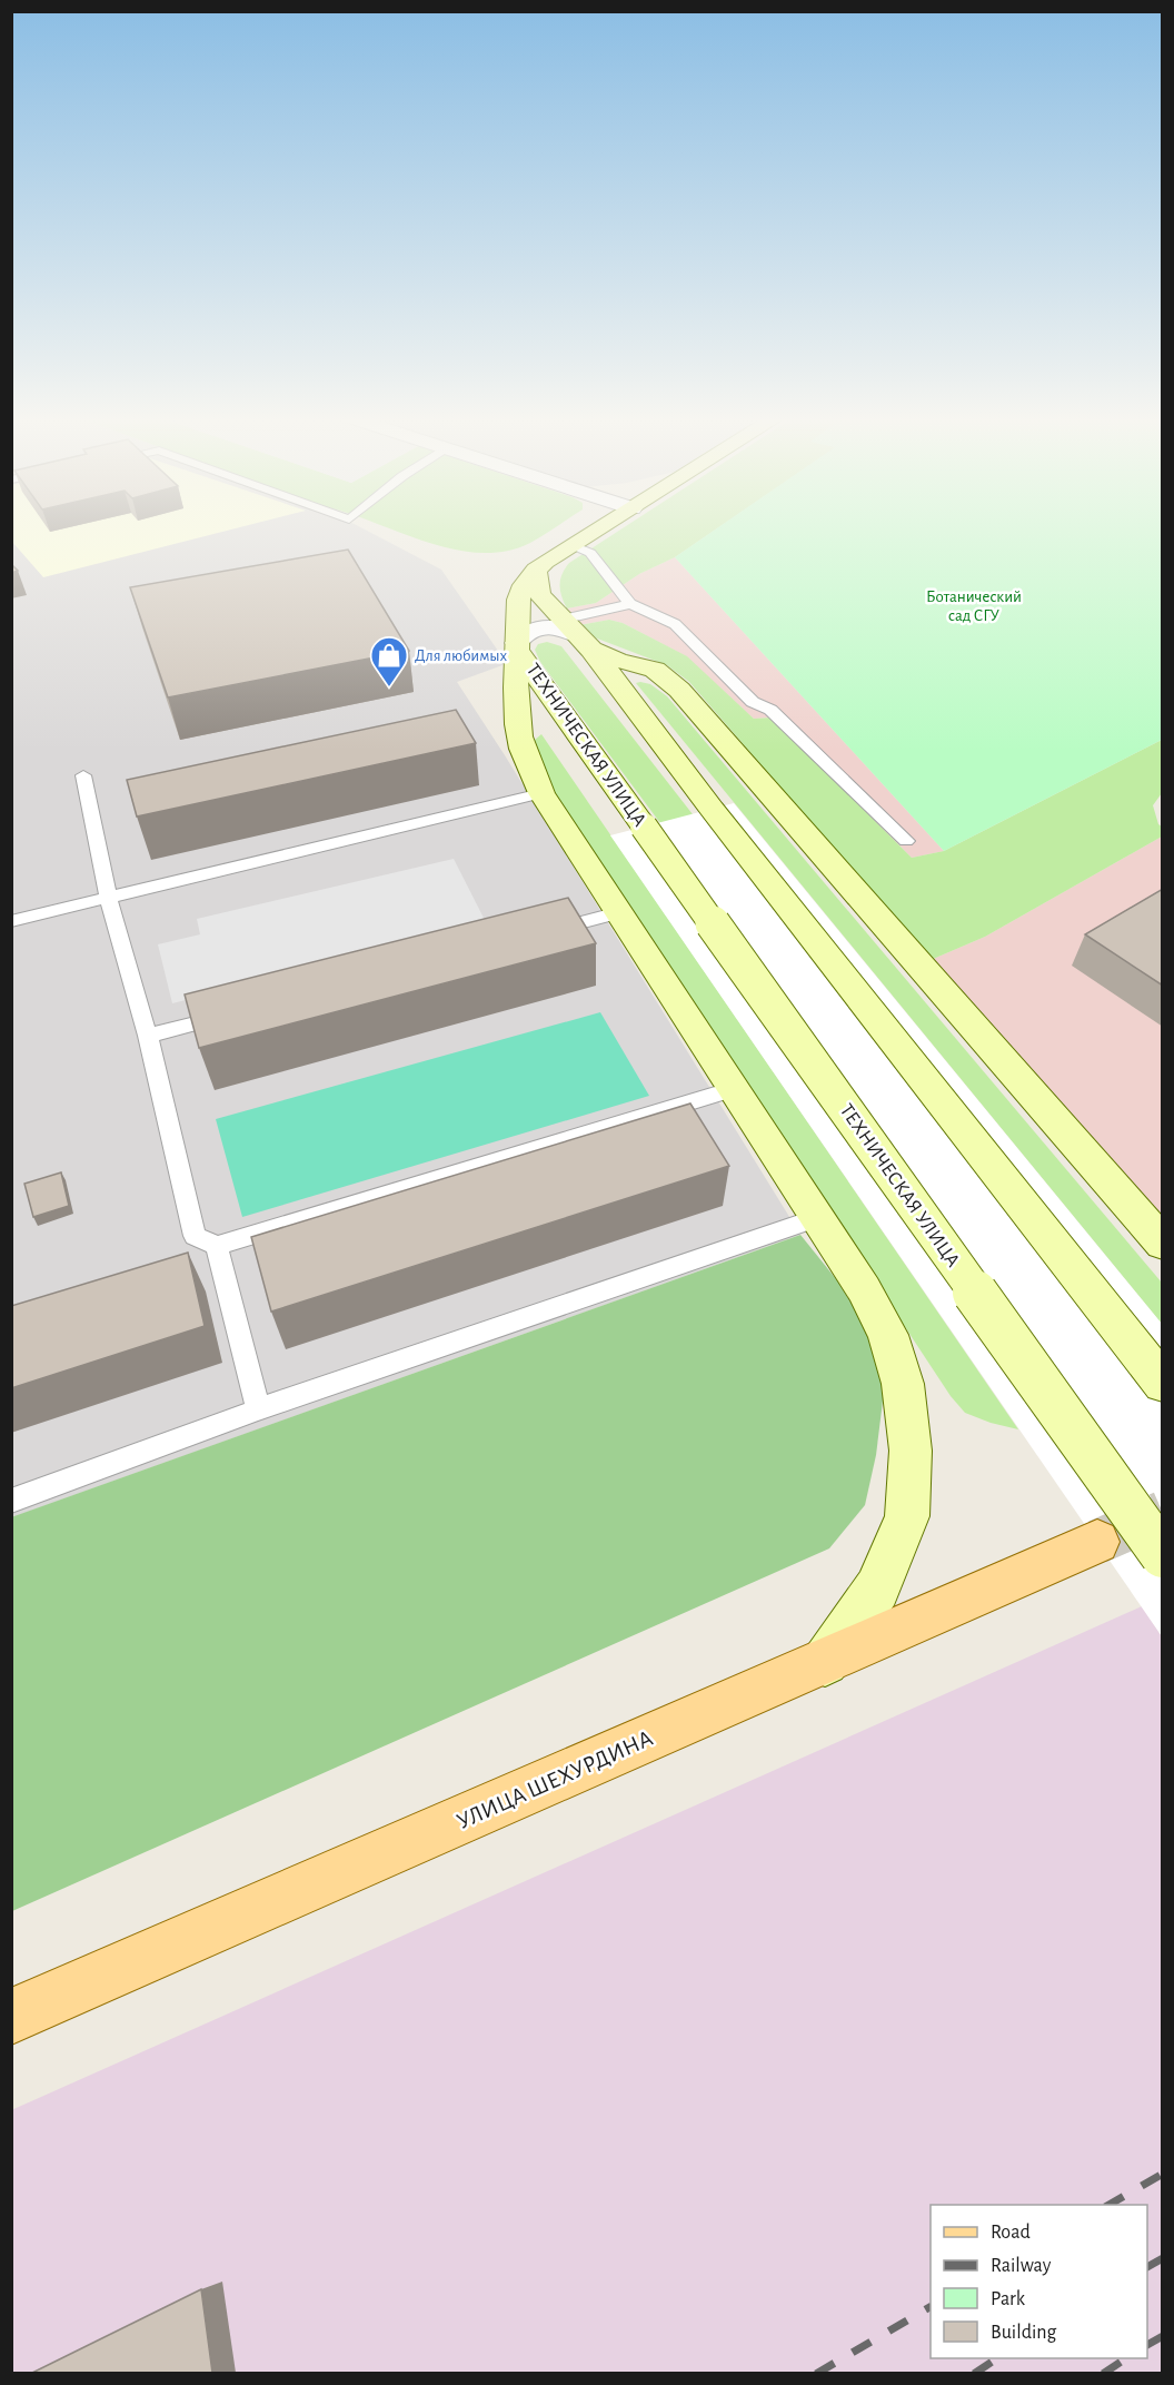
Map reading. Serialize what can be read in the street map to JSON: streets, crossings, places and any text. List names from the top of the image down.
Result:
{
  "streets": {
    "main road": ["ТЕХНИЧЕСКАЯ УЛИЦА", "УЛИЦА ШЕХУРДИНА"]
  },
  "parks": ["Ботанический сад СГУ"],
  "places": {
    "shop": ["Для любимых"]
  },
  "legend": [
    "Road",
    "Railway",
    "Park",
    "Building"
  ]
}
